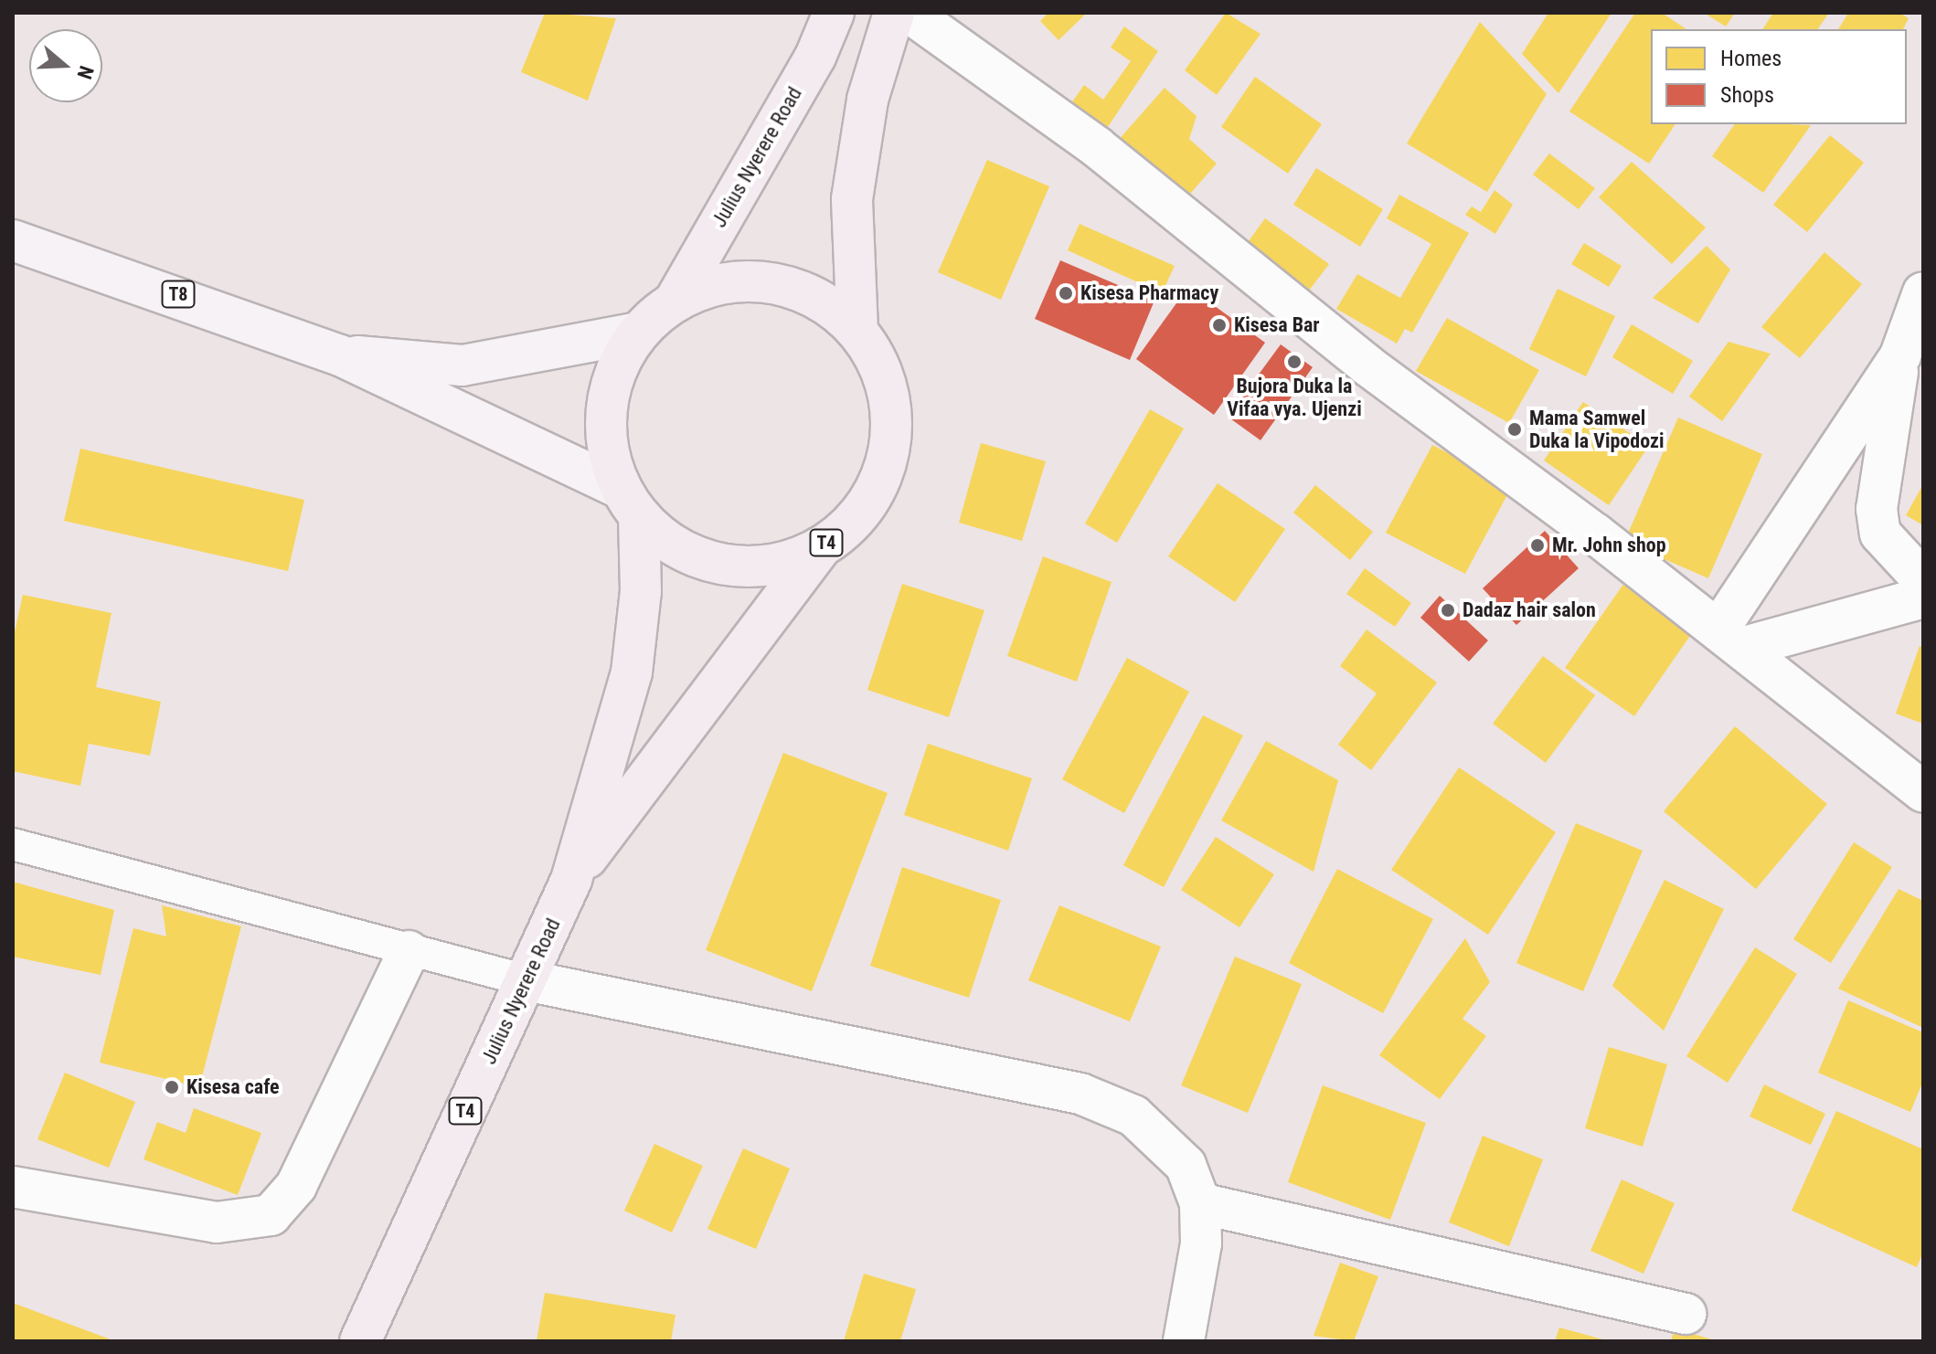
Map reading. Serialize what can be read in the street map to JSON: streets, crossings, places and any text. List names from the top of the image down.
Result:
{
  "streets": {
    "highway": ["Julius Nyerere Road", "T4"],
    "main road": ["T8"]
  },
  "crossings": [
    ["Julius Nyerere Road", "T8"]
  ],
  "places": [
    "Kisesa Pharmacy",
    "Kisesa Bar",
    "Bujora Duka la Vifaa vya. Ujenzi",
    "Mama Samwel Duka la Vipodozi",
    "Mr. John shop",
    "Dadaz hair salon",
    "Kisesa cafe"
  ],
  "legend": ["Homes", "Shops"],
  "north": "right"
}
